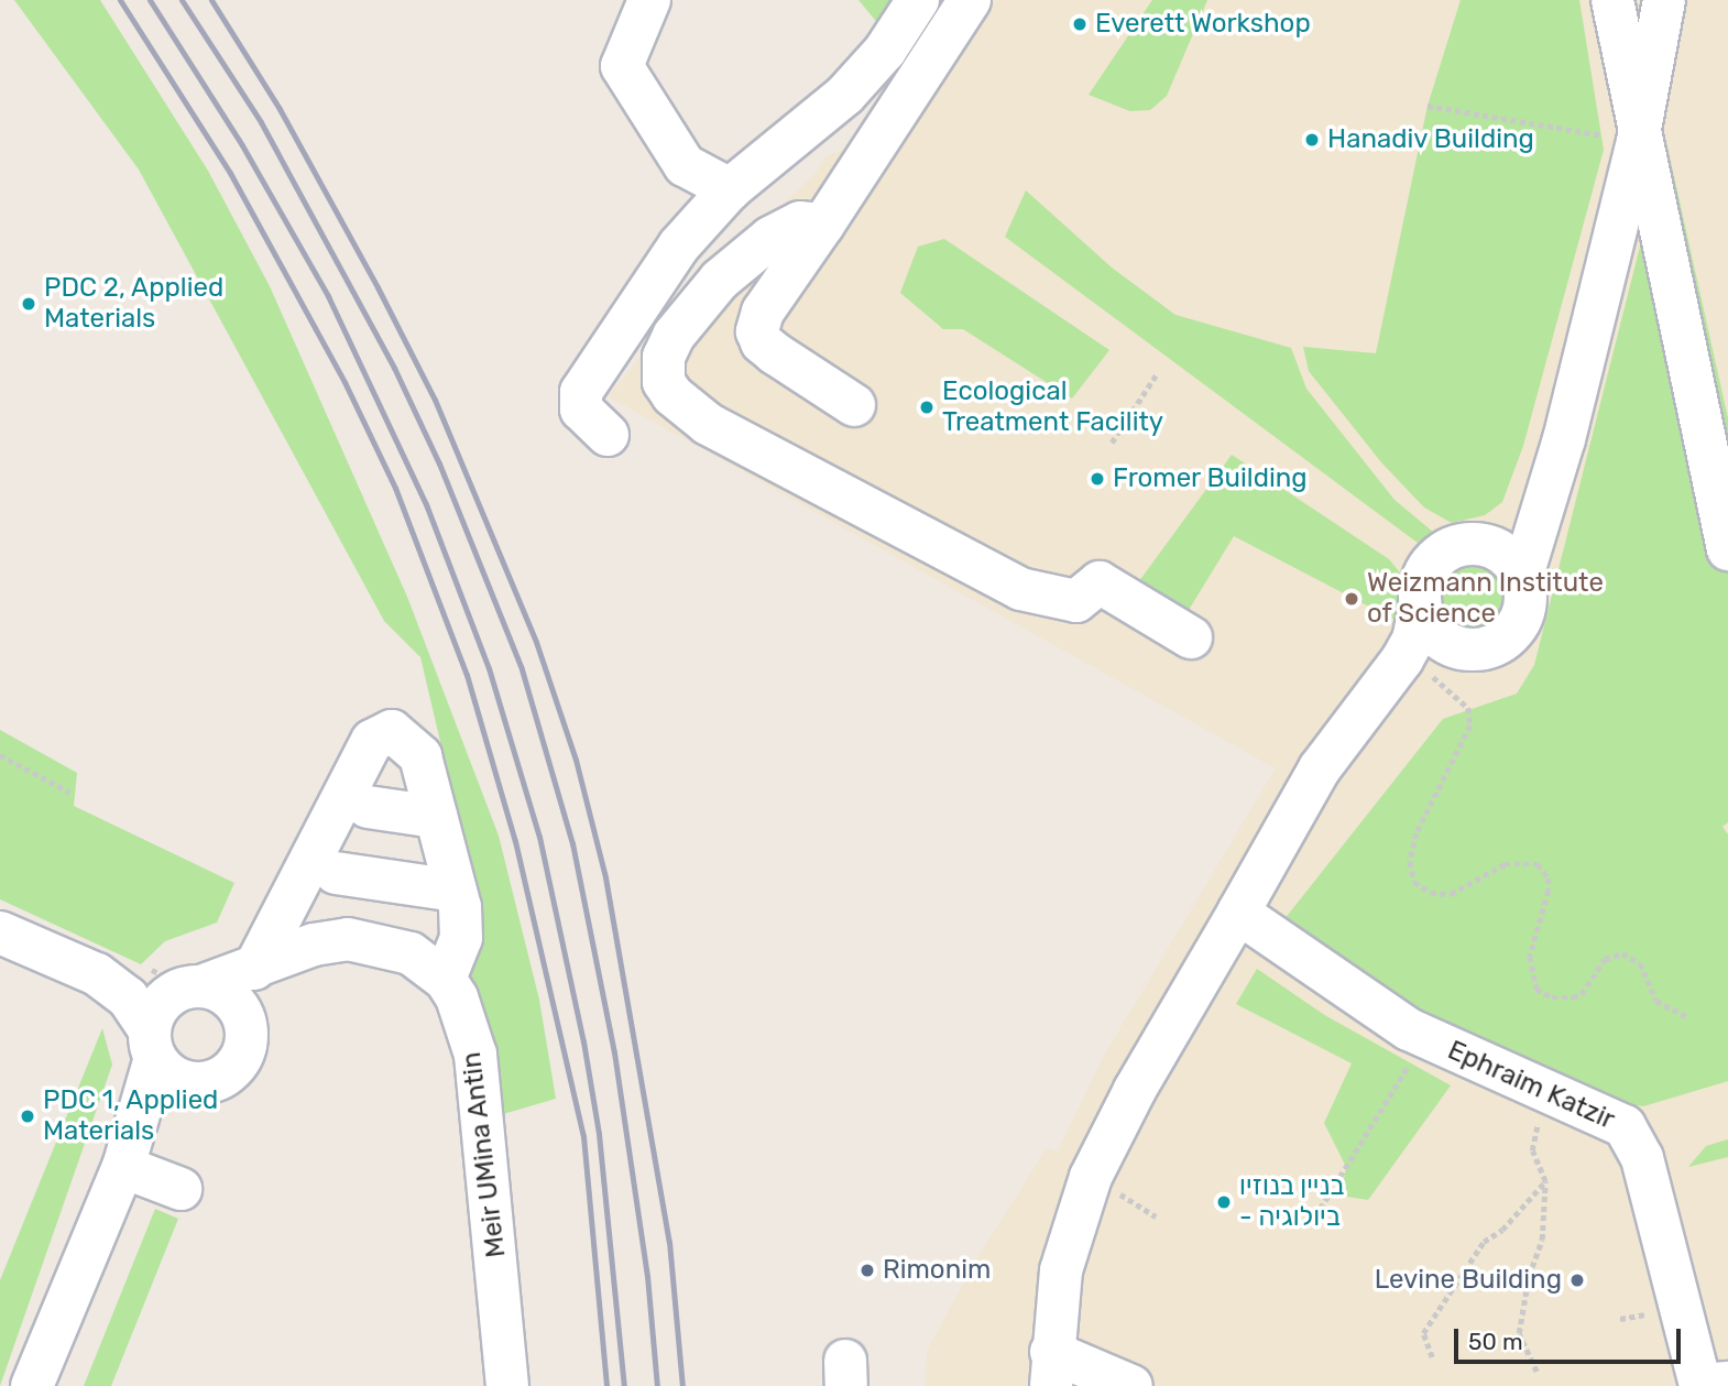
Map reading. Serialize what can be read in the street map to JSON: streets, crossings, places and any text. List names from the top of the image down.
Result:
{
  "streets": {
    "street": ["Ephraim Katzir", "Meir UMina Antin"]
  },
  "places": [
    "Everett Workshop",
    "Hanadiv Building",
    "PDC 2, Applied Materials",
    "Ecological Treatment Facility",
    "Fromer Building",
    "Weizmann Institute of Science",
    "PDC 1, Applied Materials",
    "בניין בנוזיו - ביולוגיה",
    "Rimonim",
    "Levine Building"
  ],
  "scale_bar": "50 m"
}
